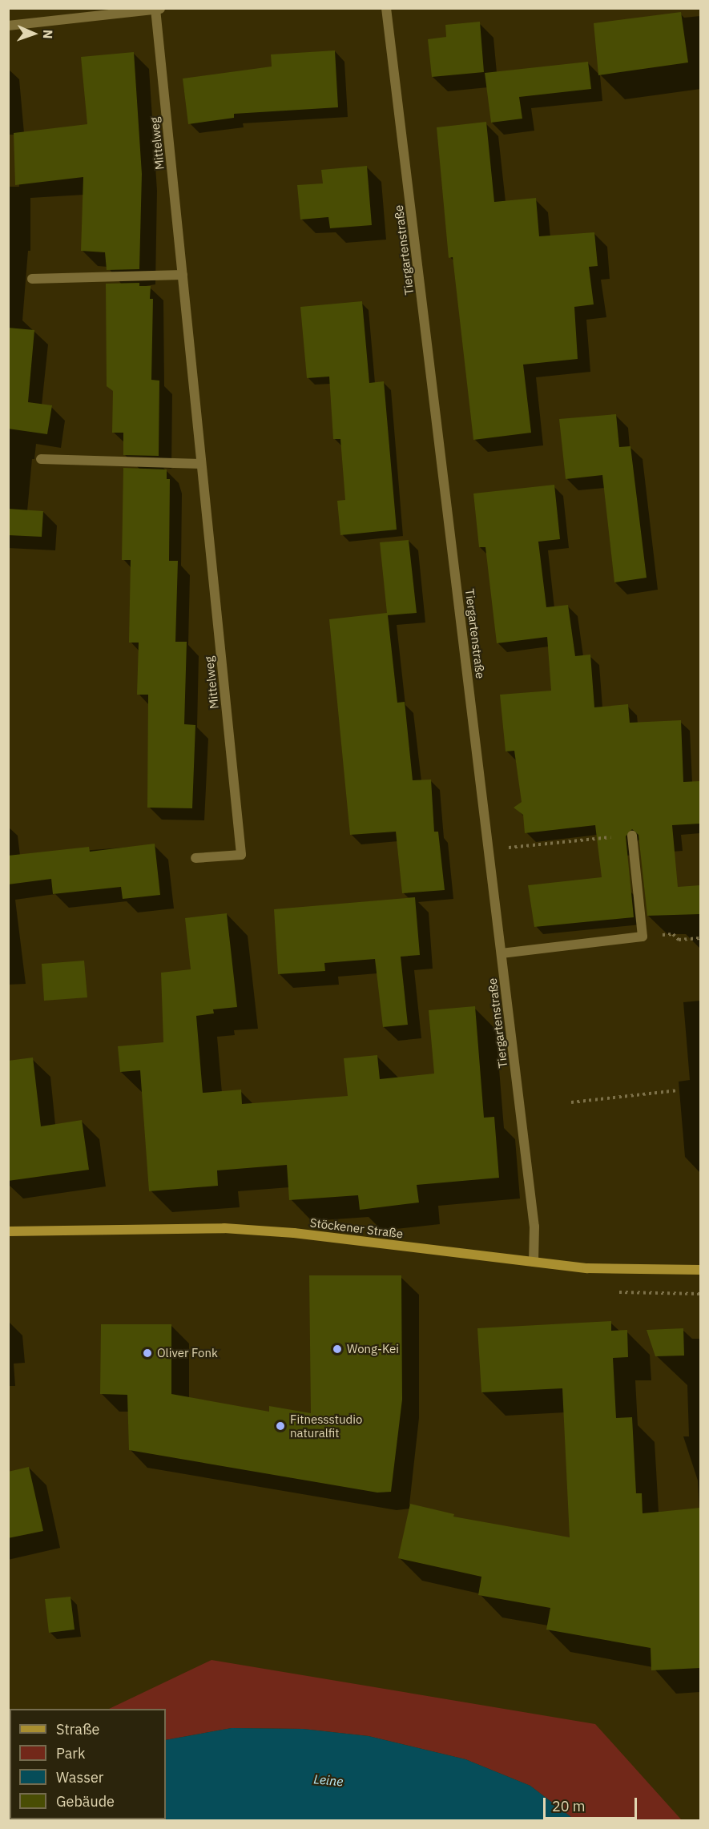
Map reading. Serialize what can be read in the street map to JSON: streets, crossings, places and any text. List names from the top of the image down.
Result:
{
  "streets": {
    "main road": ["Stöckener Straße"],
    "street": ["Mittelweg", "Tiergartenstraße"]
  },
  "crossings": [
    ["Tiergartenstraße", "Stöckener Straße"]
  ],
  "water": ["Leine"],
  "places": ["Wong-Kei", "Oliver Fonk", "Fitnessstudio naturalfit"],
  "legend": [
    "Straße",
    "Park",
    "Wasser",
    "Gebäude"
  ],
  "scale_bar": "20 m",
  "north": "right"
}
